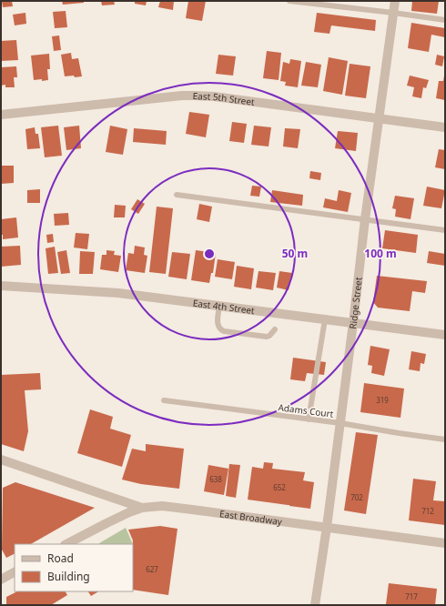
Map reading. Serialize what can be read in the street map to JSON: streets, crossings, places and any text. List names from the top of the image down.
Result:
{
  "streets": {
    "street": [
      "East 5th Street",
      "Ridge Street",
      "East 4th Street",
      "East Broadway"
    ],
    "lane": ["Adams Court"]
  },
  "crossings": [
    ["East 5th Street", "Ridge Street"],
    ["Ridge Street", "East 4th Street"],
    ["Ridge Street", "Adams Court"],
    ["Ridge Street", "East Broadway"]
  ],
  "house_numbers": [
    "319",
    "638",
    "652",
    "702",
    "712",
    "627",
    "717"
  ],
  "legend": ["Road", "Building"],
  "rings": ["50 m", "100 m"]
}
